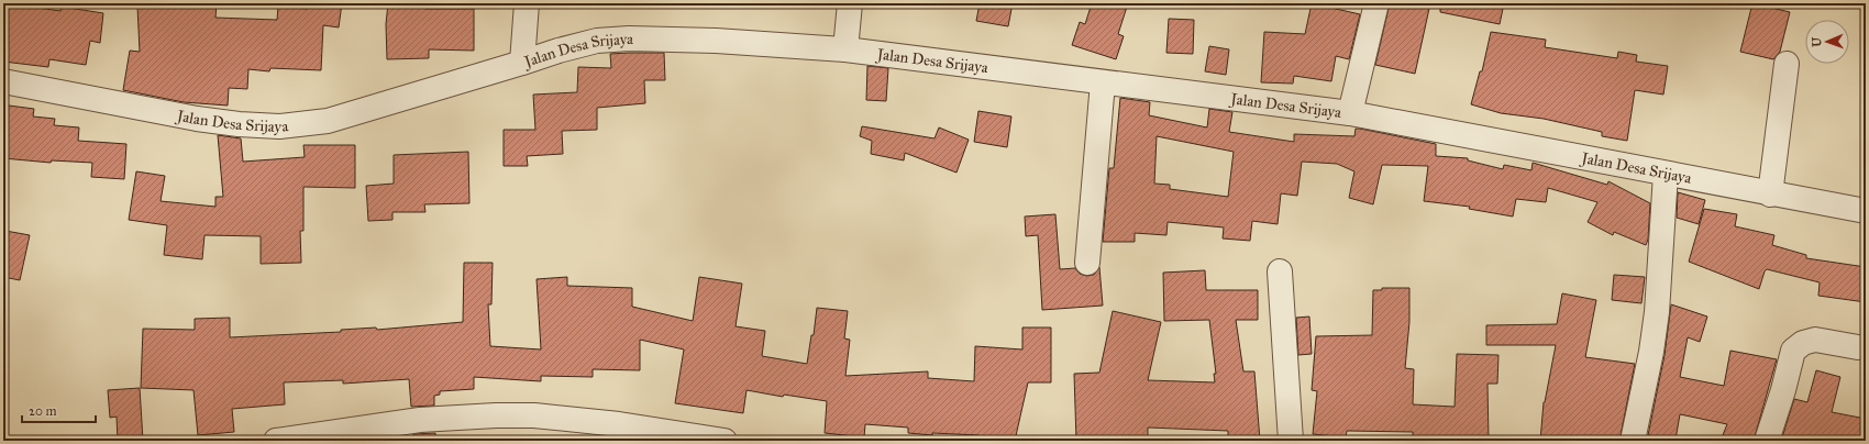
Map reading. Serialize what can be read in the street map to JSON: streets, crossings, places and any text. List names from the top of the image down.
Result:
{
  "streets": {
    "street": ["Jalan Desa Srijaya"]
  },
  "scale_bar": "20 m",
  "north": "left"
}
